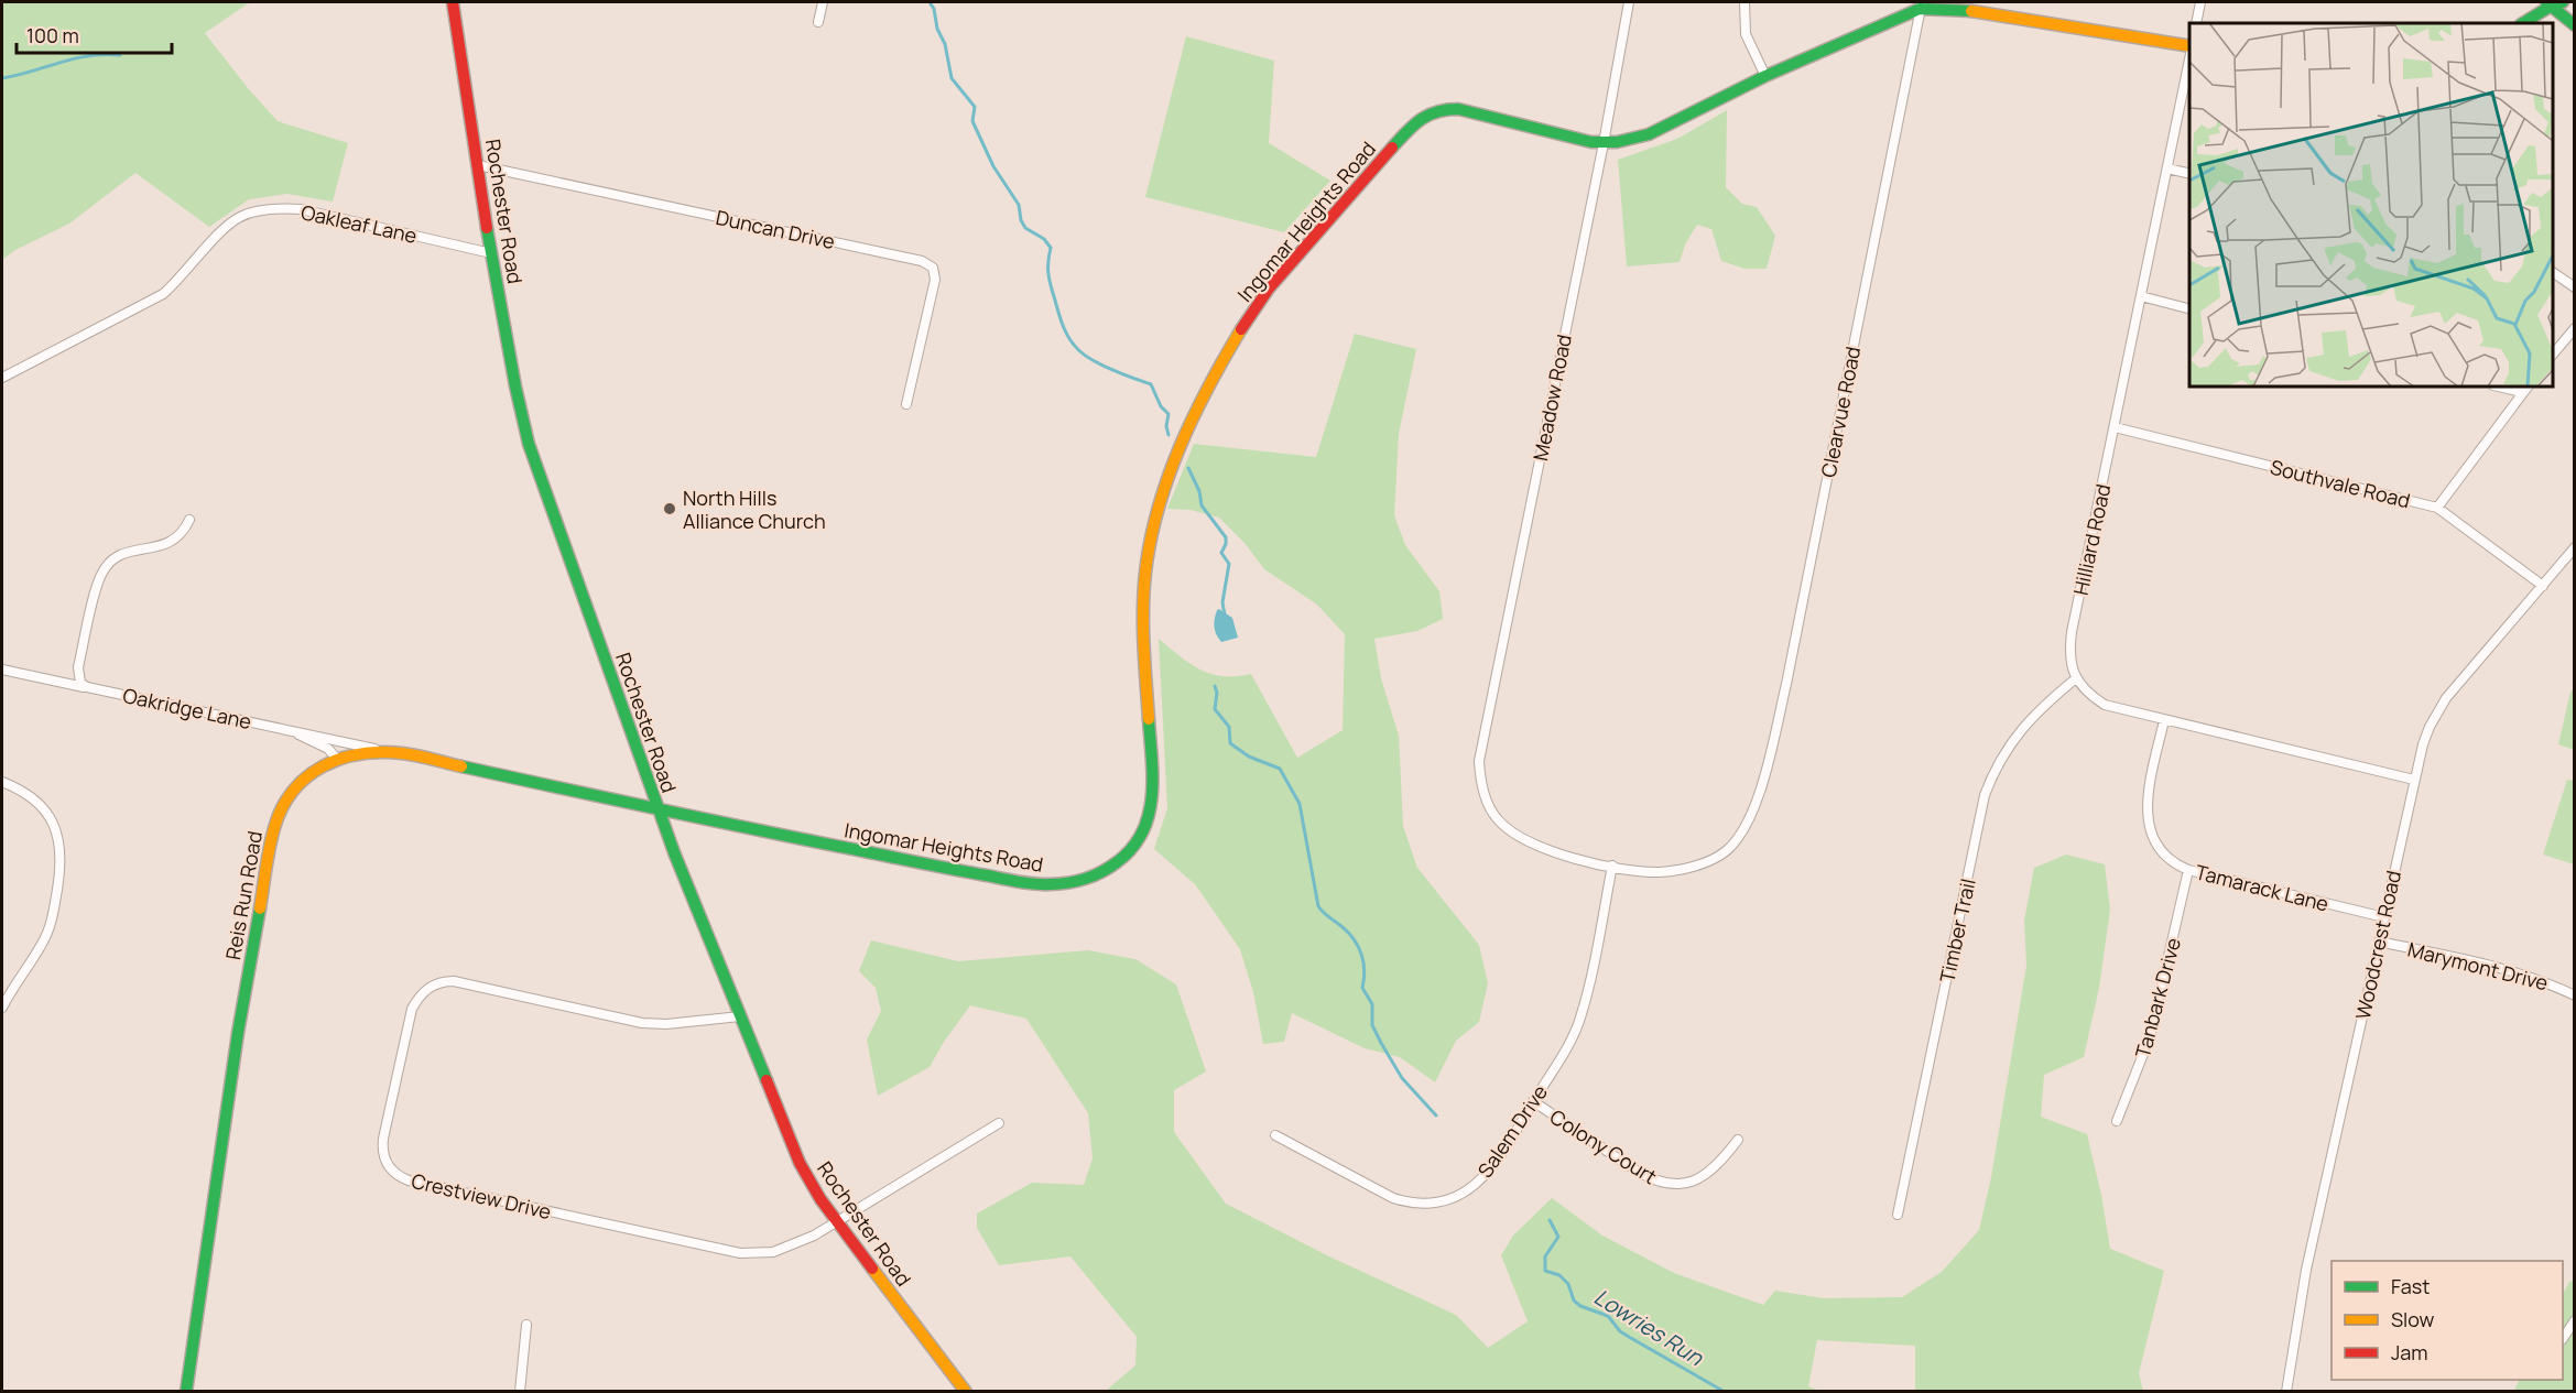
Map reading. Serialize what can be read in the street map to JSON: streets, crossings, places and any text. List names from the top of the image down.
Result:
{
  "streets": {
    "main road": ["Rochester Road", "Ingomar Heights Road", "Reis Run Road"],
    "street": [
      "Oakleaf Lane",
      "Duncan Drive",
      "Meadow Road",
      "Clearvue Road",
      "Southvale Road",
      "Hilliard Road",
      "Oakridge Lane",
      "Tamarack Lane",
      "Timber Trail",
      "Woodcrest Road",
      "Marymont Drive",
      "Tanbark Drive",
      "Salem Drive",
      "Colony Court",
      "Crestview Drive"
    ]
  },
  "crossings": [
    ["Rochester Road", "Ingomar Heights Road"],
    ["Rochester Road", "Oakleaf Lane"],
    ["Rochester Road", "Duncan Drive"],
    ["Rochester Road", "Reis Run Road"],
    ["Rochester Road", "Crestview Drive"],
    ["Ingomar Heights Road", "Meadow Road"],
    ["Ingomar Heights Road", "Clearvue Road"],
    ["Ingomar Heights Road", "Reis Run Road"],
    ["Meadow Road", "Clearvue Road"],
    ["Clearvue Road", "Salem Drive"],
    ["Southvale Road", "Hilliard Road"],
    ["Southvale Road", "Woodcrest Road"],
    ["Hilliard Road", "Timber Trail"],
    ["Oakridge Lane", "Reis Run Road"],
    ["Tamarack Lane", "Woodcrest Road"],
    ["Tamarack Lane", "Tanbark Drive"],
    ["Woodcrest Road", "Marymont Drive"],
    ["Salem Drive", "Colony Court"]
  ],
  "water": ["Lowries Run"],
  "places": ["North Hills Alliance Church"],
  "legend": ["Fast", "Slow", "Jam"],
  "scale_bar": "100 m"
}
